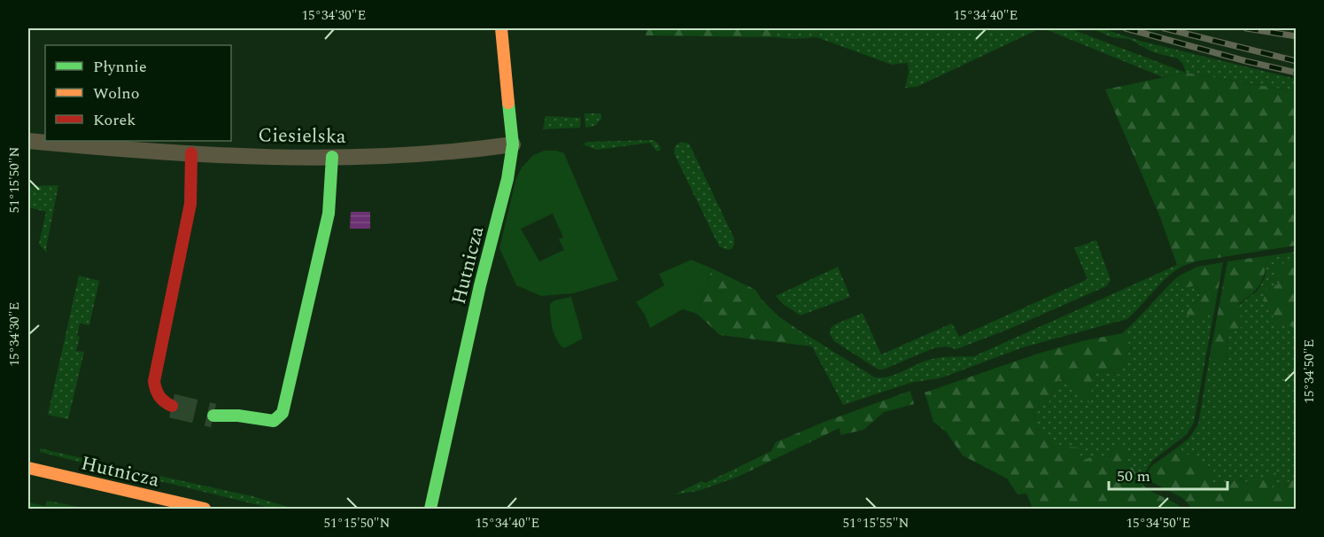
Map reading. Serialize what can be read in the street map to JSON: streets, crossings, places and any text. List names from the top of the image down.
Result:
{
  "streets": {
    "street": ["Ciesielska", "Hutnicza"]
  },
  "crossings": [
    ["Ciesielska", "Hutnicza"]
  ],
  "legend": ["Płynnie", "Wolno", "Korek"],
  "scale_bar": "50 m",
  "coordinates": [
    "15°34'30\"E",
    "15°34'40\"E",
    "51°15'50\"N",
    "15°34'50\"E",
    "51°15'55\"N"
  ]
}
